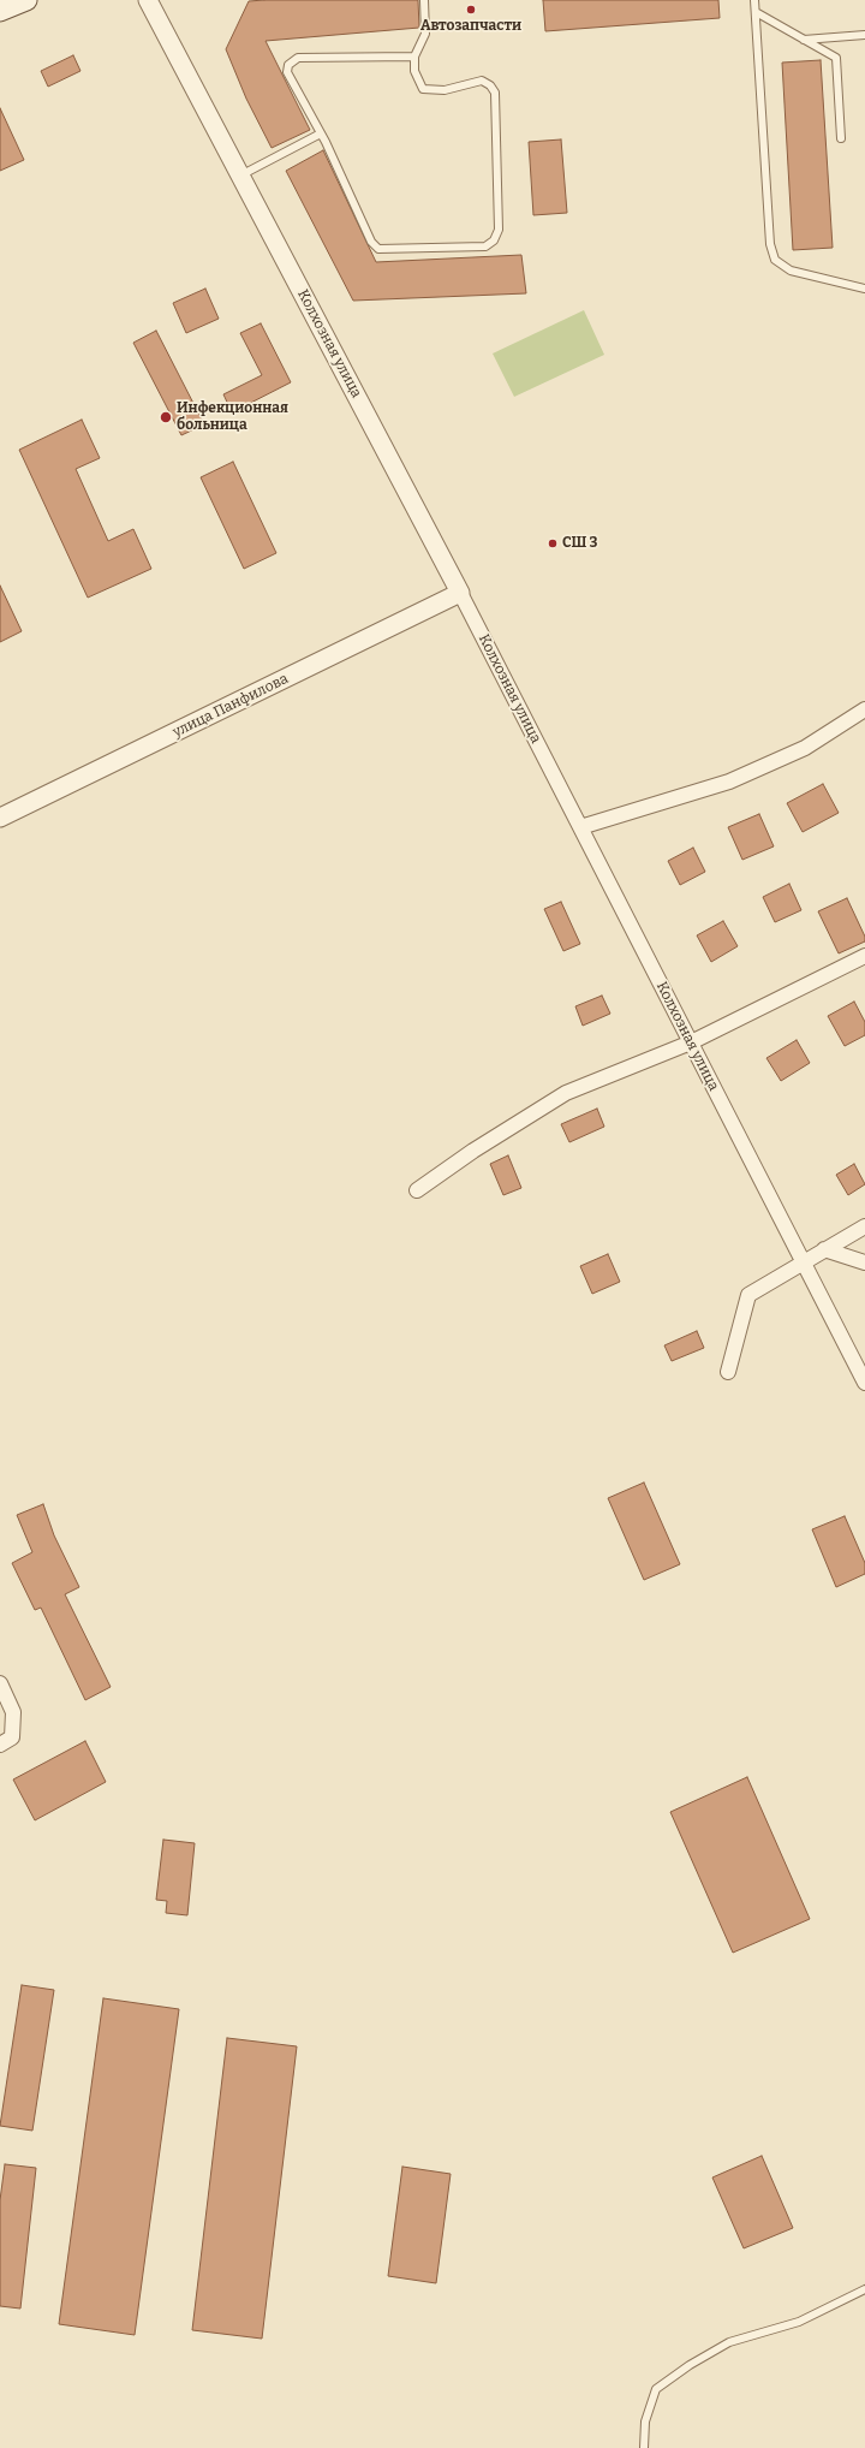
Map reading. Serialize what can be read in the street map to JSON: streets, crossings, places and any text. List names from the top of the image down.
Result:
{
  "streets": {
    "street": ["Колхозная улица", "улица Панфилова"]
  },
  "crossings": [
    ["Колхозная улица", "улица Панфилова"]
  ],
  "places": ["Автозапчасти", "Инфекционная больница", "СШ 3"]
}
